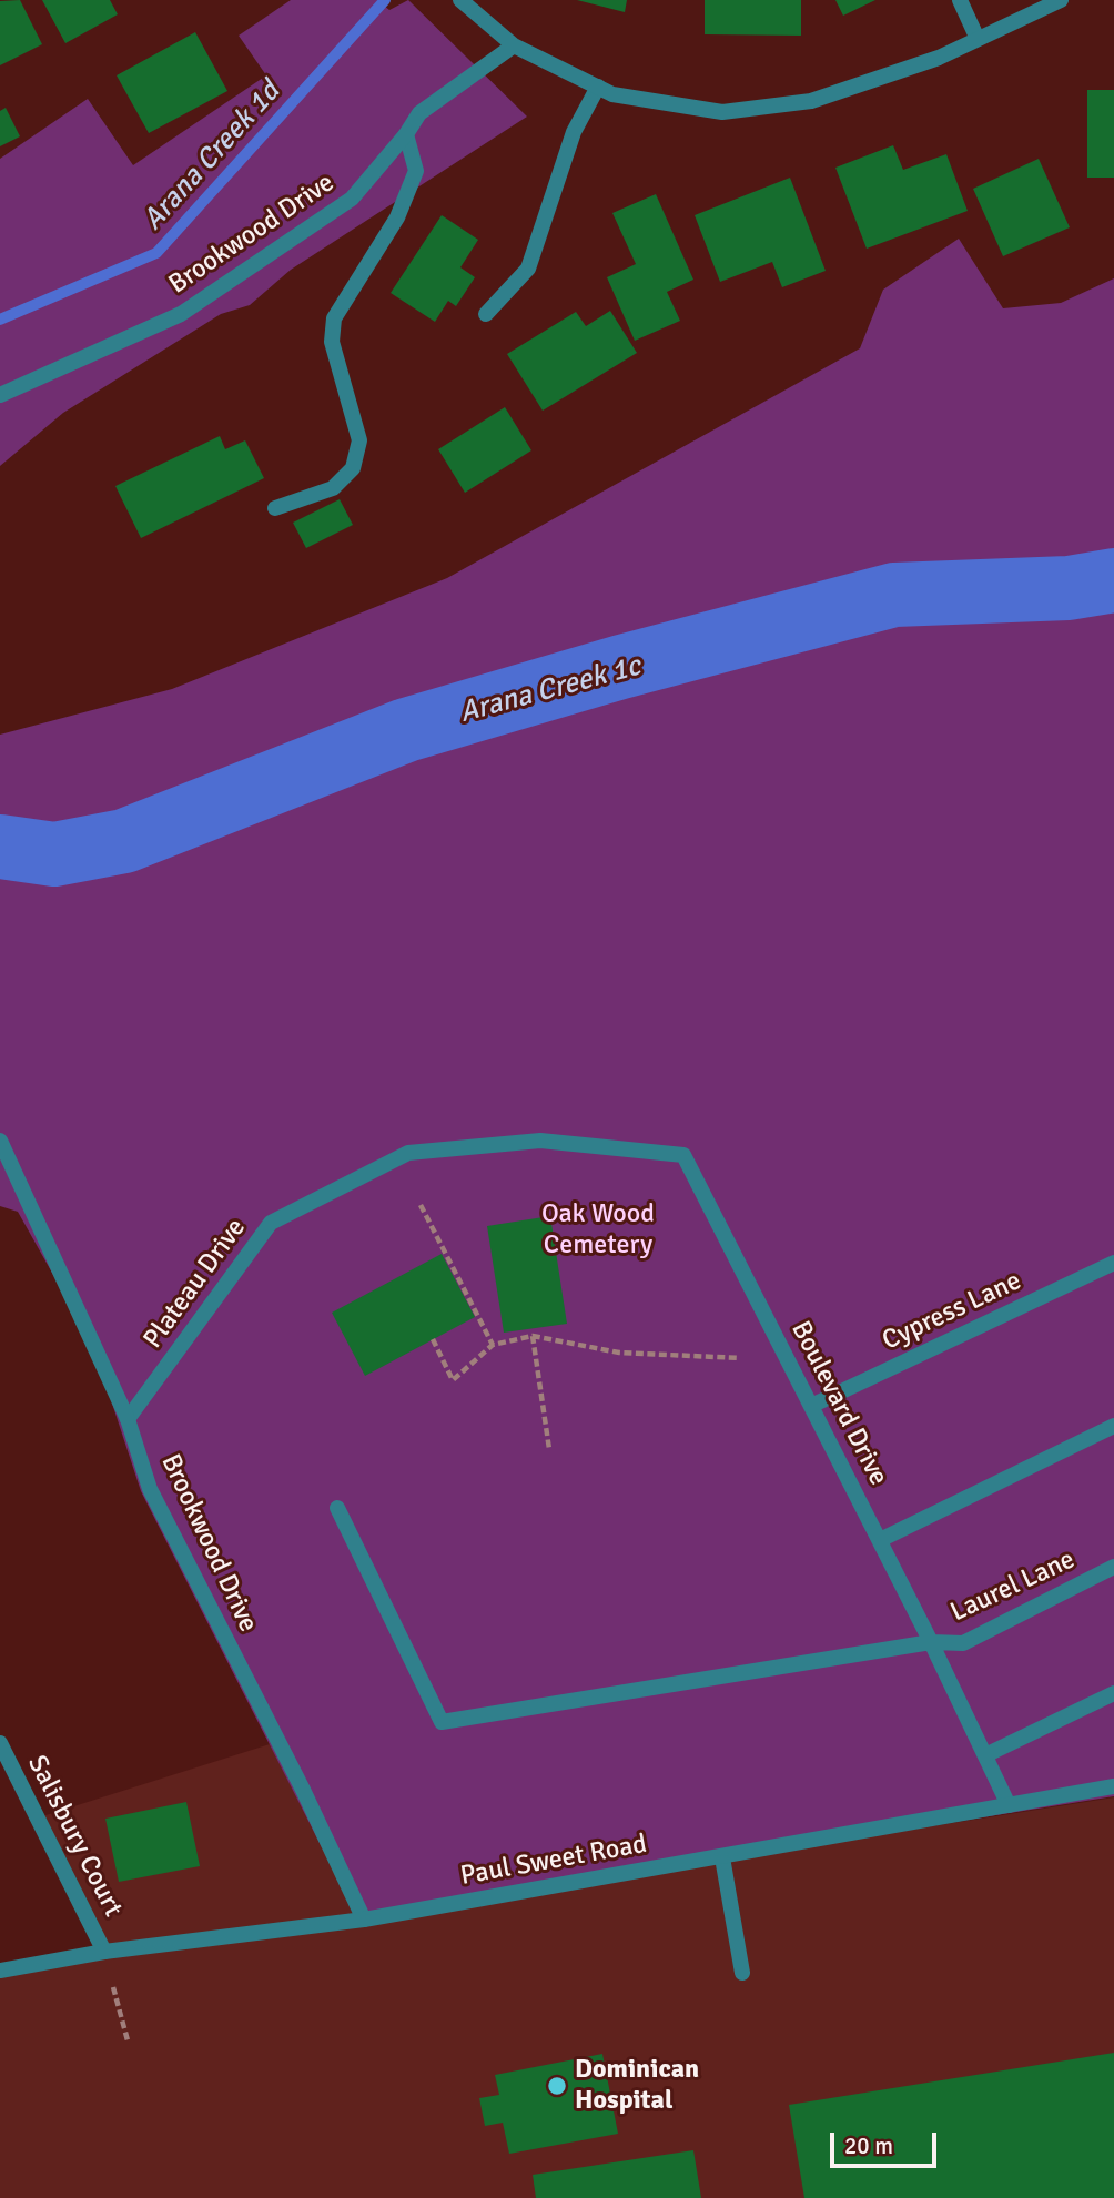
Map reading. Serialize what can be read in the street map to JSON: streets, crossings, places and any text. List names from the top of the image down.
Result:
{
  "streets": {
    "street": [
      "Brookwood Drive",
      "Plateau Drive",
      "Cypress Lane",
      "Boulevard Drive",
      "Laurel Lane",
      "Salisbury Court",
      "Paul Sweet Road"
    ]
  },
  "crossings": [
    ["Brookwood Drive", "Plateau Drive"],
    ["Brookwood Drive", "Paul Sweet Road"],
    ["Plateau Drive", "Boulevard Drive"],
    ["Cypress Lane", "Boulevard Drive"],
    ["Boulevard Drive", "Laurel Lane"],
    ["Boulevard Drive", "Paul Sweet Road"],
    ["Salisbury Court", "Paul Sweet Road"]
  ],
  "water": ["Arana Creek 1d", "Arana Creek 1c"],
  "parks": ["Oak Wood Cemetery"],
  "places": ["Dominican Hospital"],
  "scale_bar": "20 m"
}
